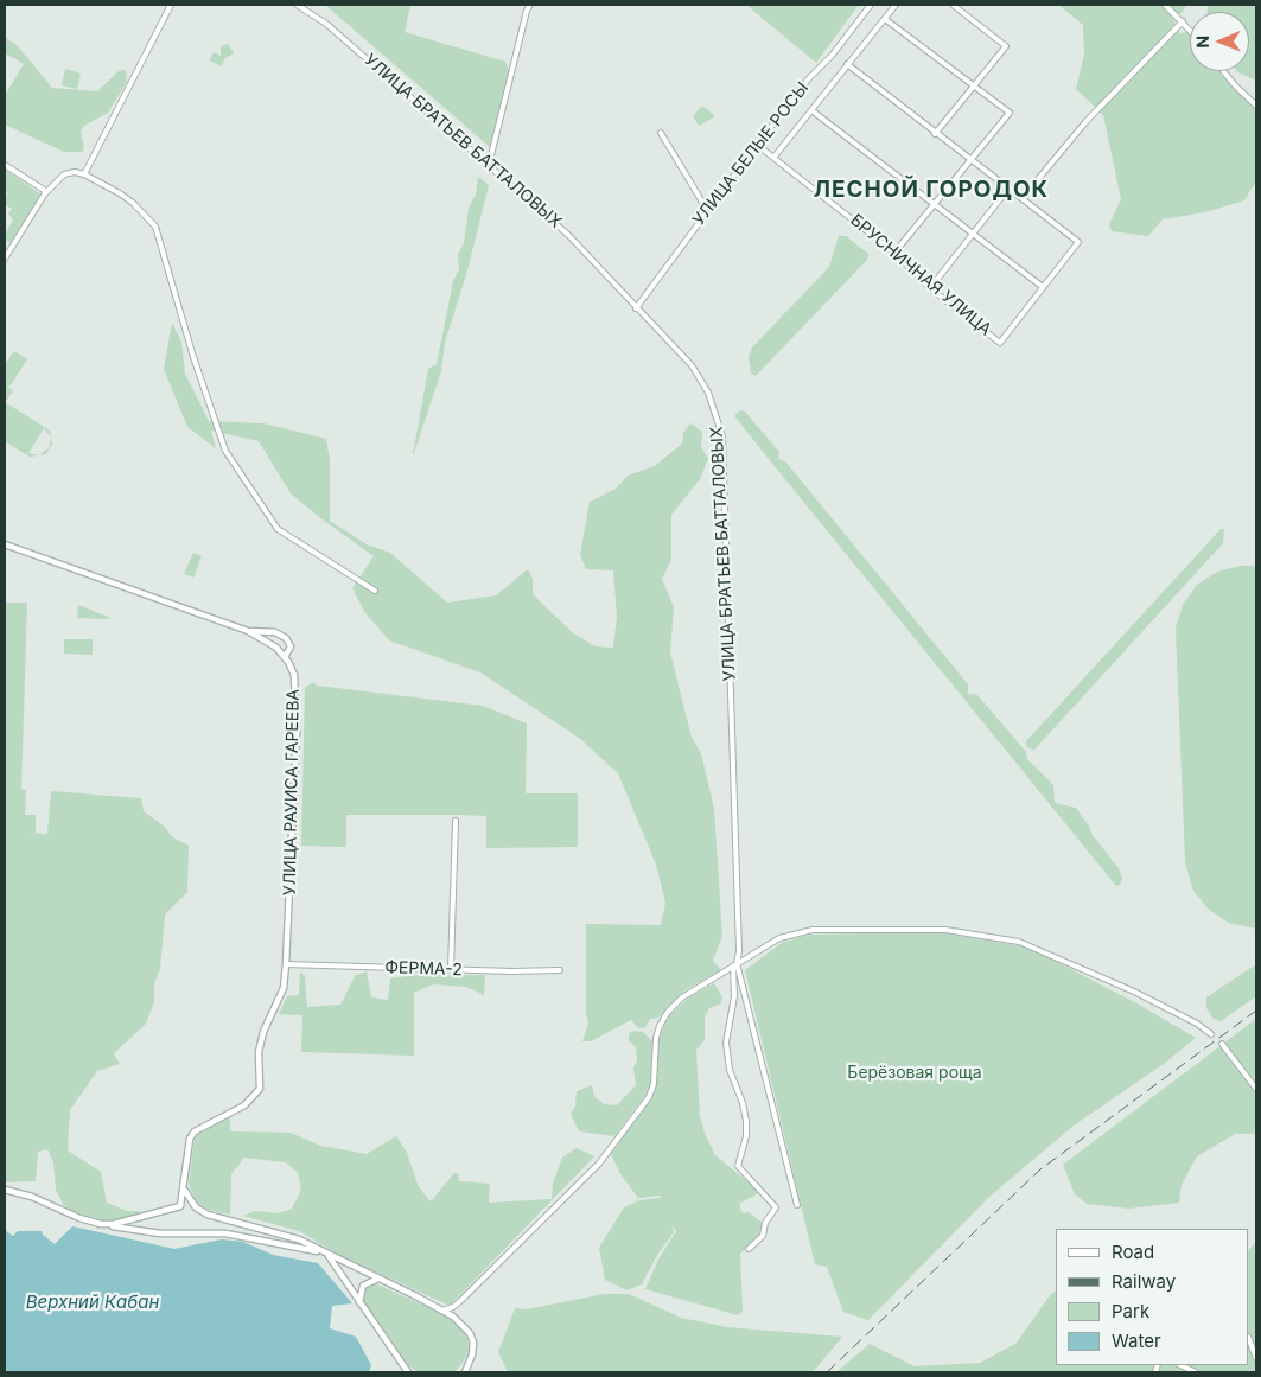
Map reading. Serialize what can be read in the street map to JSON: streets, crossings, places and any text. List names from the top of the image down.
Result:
{
  "streets": {
    "street": [
      "УЛИЦА БРАТЬЕВ БАТТАЛОВЫХ",
      "УЛИЦА БЕЛЫЕ РОСЫ",
      "БРУСНИЧНАЯ УЛИЦА",
      "УЛИЦА РАУИСА ГАРЕЕВА",
      "ФЕРМА-2"
    ]
  },
  "crossings": [
    ["УЛИЦА БРАТЬЕВ БАТТАЛОВЫХ", "УЛИЦА БЕЛЫЕ РОСЫ"],
    ["УЛИЦА БЕЛЫЕ РОСЫ", "БРУСНИЧНАЯ УЛИЦА"],
    ["УЛИЦА РАУИСА ГАРЕЕВА", "ФЕРМА-2"]
  ],
  "districts": ["ЛЕСНОЙ ГОРОДОК"],
  "water": ["Верхний Кабан"],
  "parks": ["Берёзовая роща"],
  "legend": [
    "Road",
    "Railway",
    "Park",
    "Water"
  ],
  "north": "left"
}
